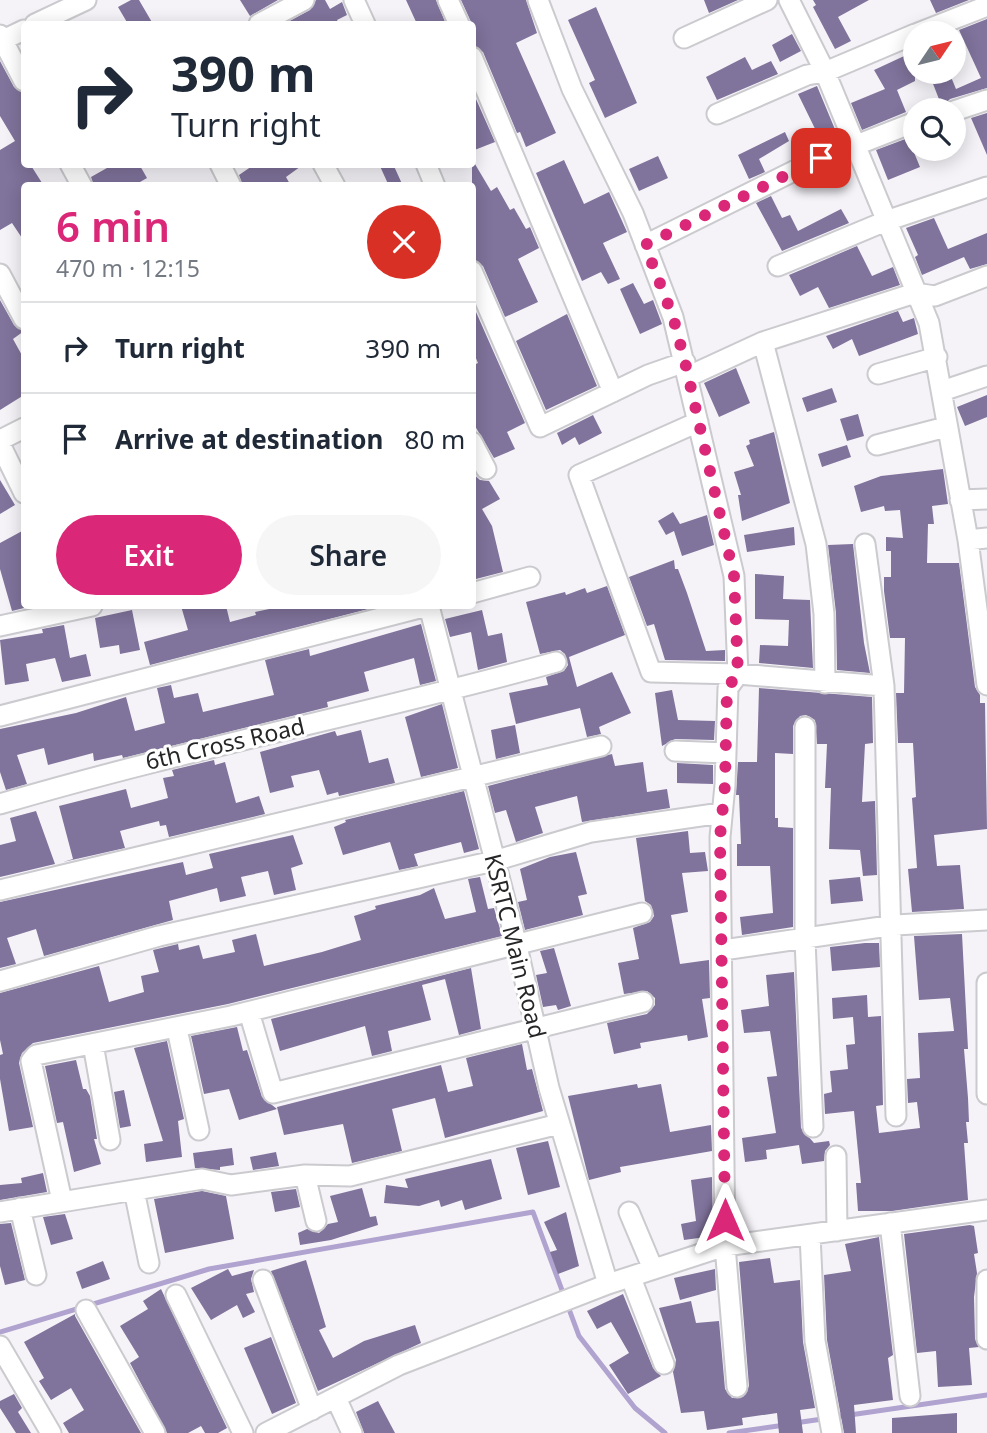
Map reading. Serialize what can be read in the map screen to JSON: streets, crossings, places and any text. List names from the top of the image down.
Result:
{
  "streets": {
    "street": ["6th Cross Road", "KSRTC Main Road"]
  },
  "crossings": [
    ["6th Cross Road", "KSRTC Main Road"]
  ],
  "north": "top right",
  "page": {
    "turn": ["390 m", "Turn right"],
    "heading": ["6 min", "470 m · 12:15"],
    "list": [
      {
        "name": "Turn right",
        "value": "390 m"
      },
      {
        "name": "Arrive at destination",
        "value": "80 m"
      }
    ],
    "buttons": ["Exit", "Share"]
  }
}
